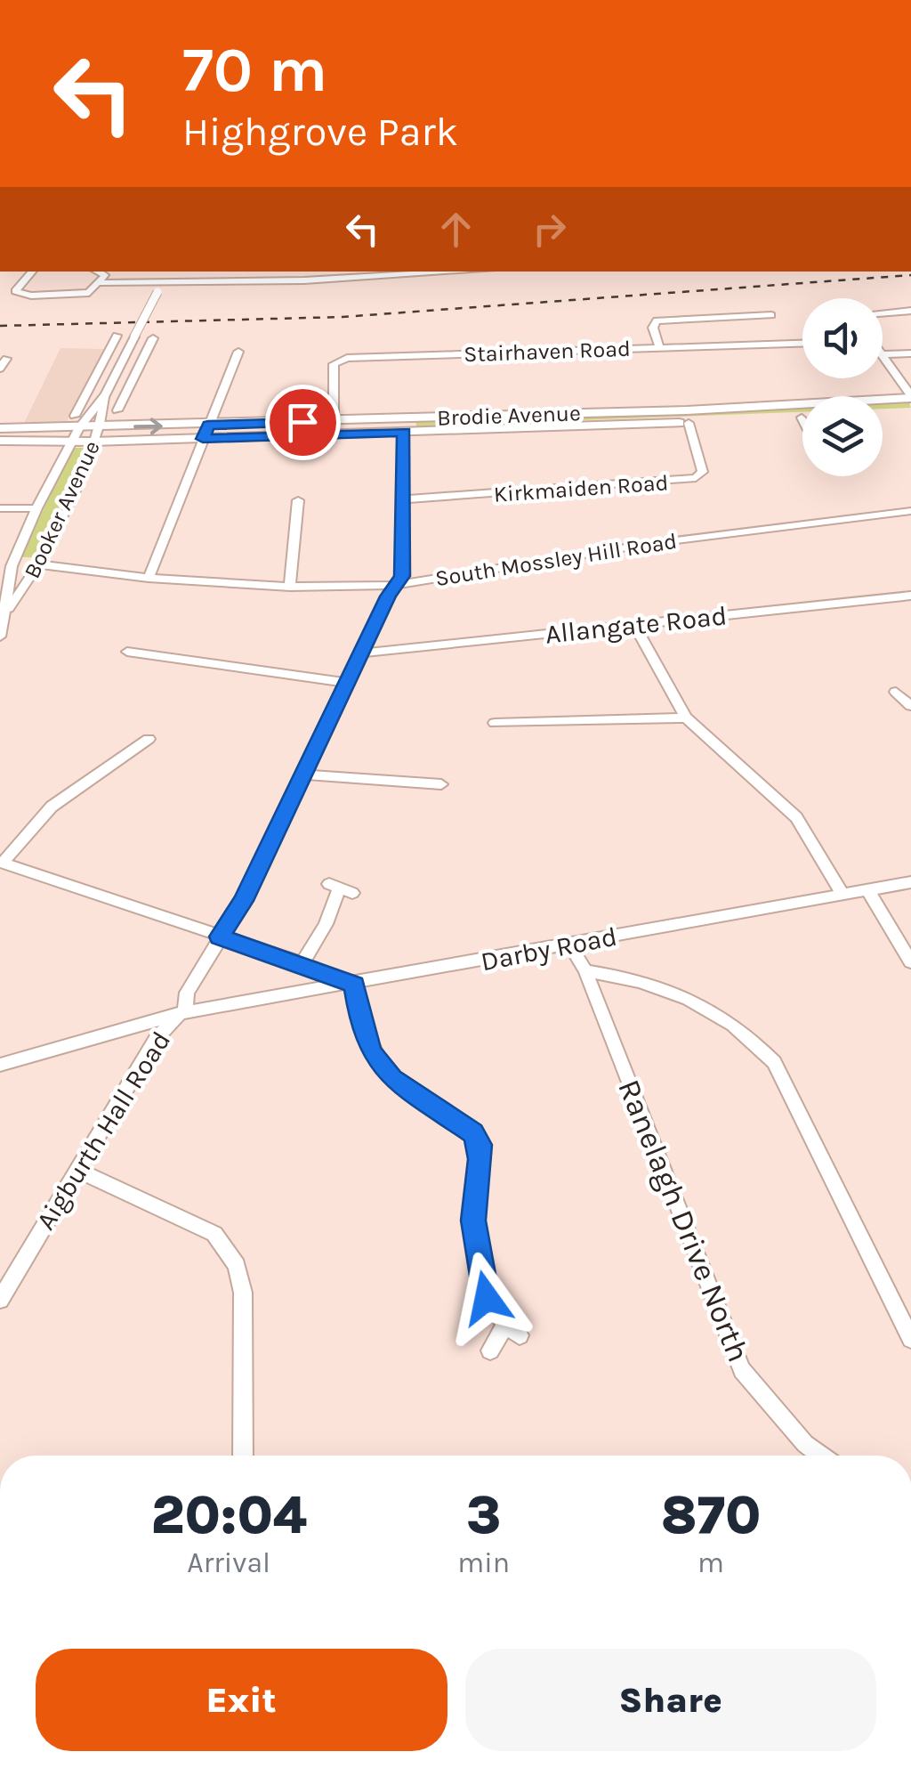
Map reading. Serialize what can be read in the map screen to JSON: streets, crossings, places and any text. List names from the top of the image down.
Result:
{
  "streets": {
    "street": [
      "Stairhaven Road",
      "Brodie Avenue",
      "Kirkmaiden Road",
      "Booker Avenue",
      "South Mossley Hill Road",
      "Allangate Road",
      "Darby Road",
      "Aigburth Hall Road",
      "Ranelagh Drive North"
    ]
  },
  "crossings": [
    ["Stairhaven Road", "Brodie Avenue"],
    ["Brodie Avenue", "Kirkmaiden Road"],
    ["Brodie Avenue", "Booker Avenue"],
    ["Booker Avenue", "South Mossley Hill Road"],
    ["South Mossley Hill Road", "Aigburth Hall Road"],
    ["Allangate Road", "Aigburth Hall Road"],
    ["Darby Road", "Aigburth Hall Road"],
    ["Darby Road", "Ranelagh Drive North"]
  ],
  "page": {
    "turn": ["70 m", "Highgrove Park"],
    "eta": [
      "20:04",
      "Arrival",
      "3",
      "min",
      "870",
      "m"
    ],
    "buttons": ["Exit", "Share"]
  }
}
